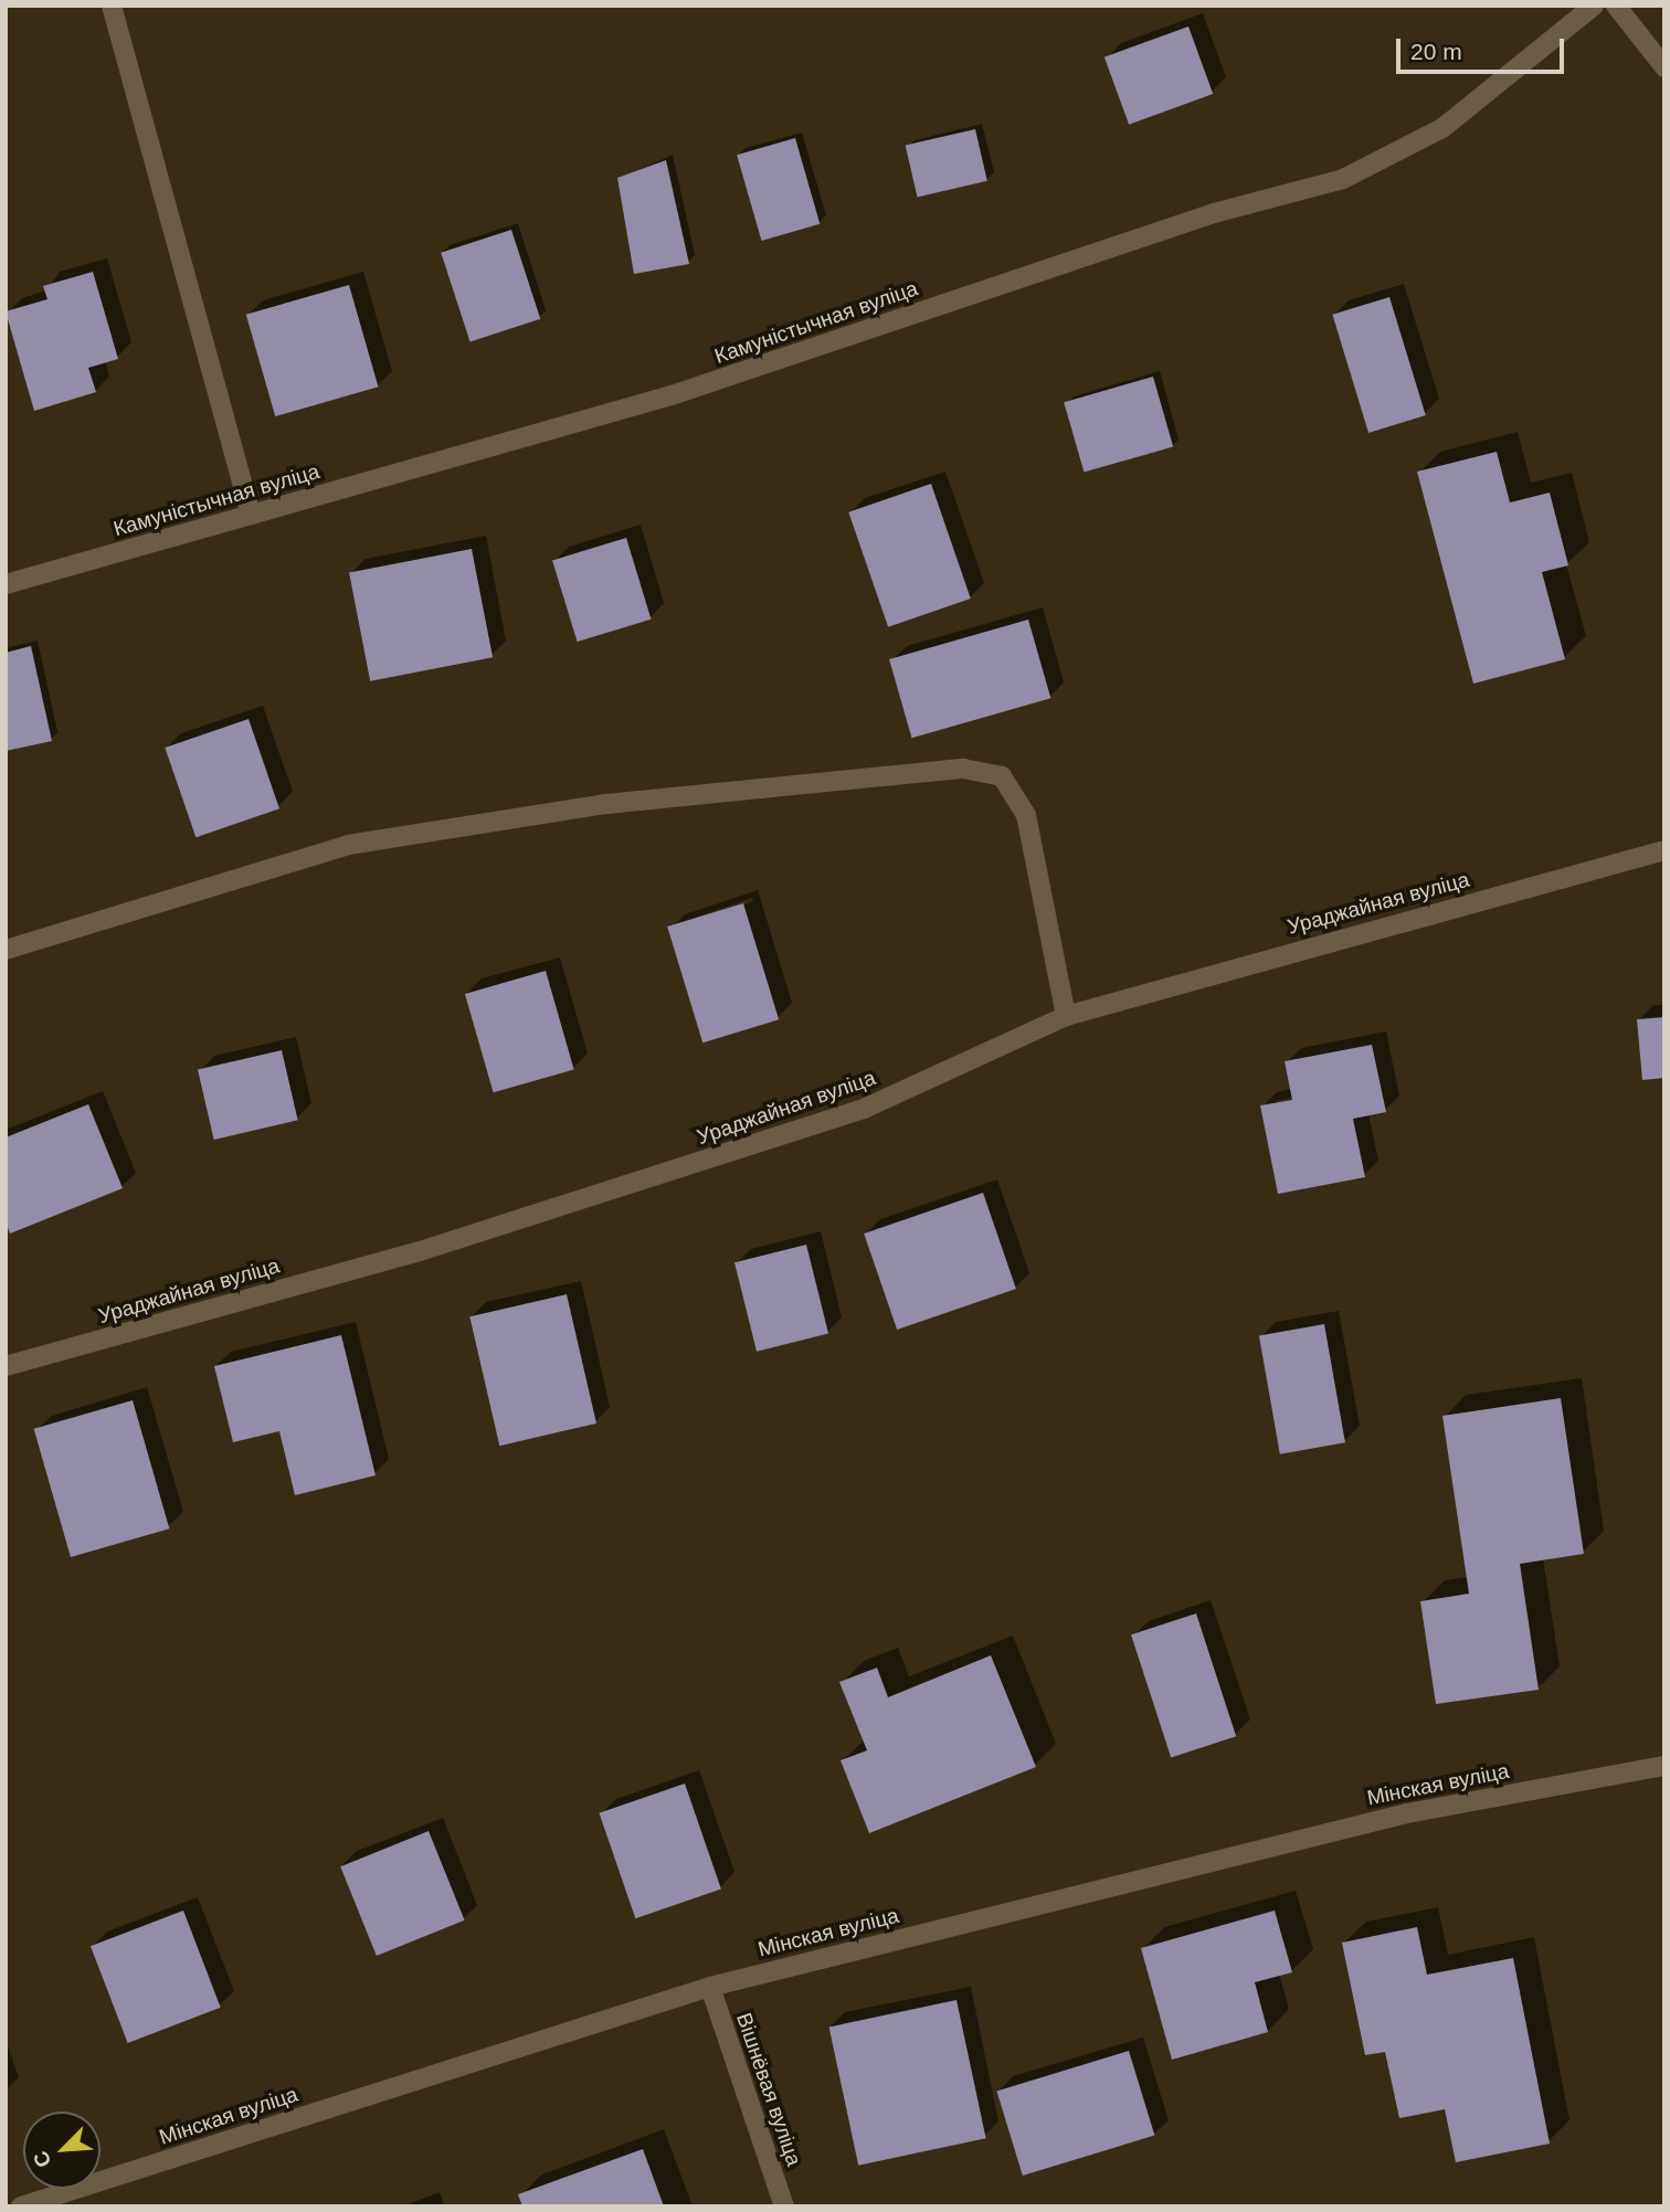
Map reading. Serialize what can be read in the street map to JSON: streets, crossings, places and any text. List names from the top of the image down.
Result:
{
  "streets": {
    "street": [
      "Камуністычная вуліца",
      "Ураджайная вуліца",
      "Мінская вуліца",
      "Вішнёвая вуліца"
    ]
  },
  "crossings": [
    ["Мінская вуліца", "Вішнёвая вуліца"]
  ],
  "scale_bar": "20 m",
  "north": "bottom left"
}
